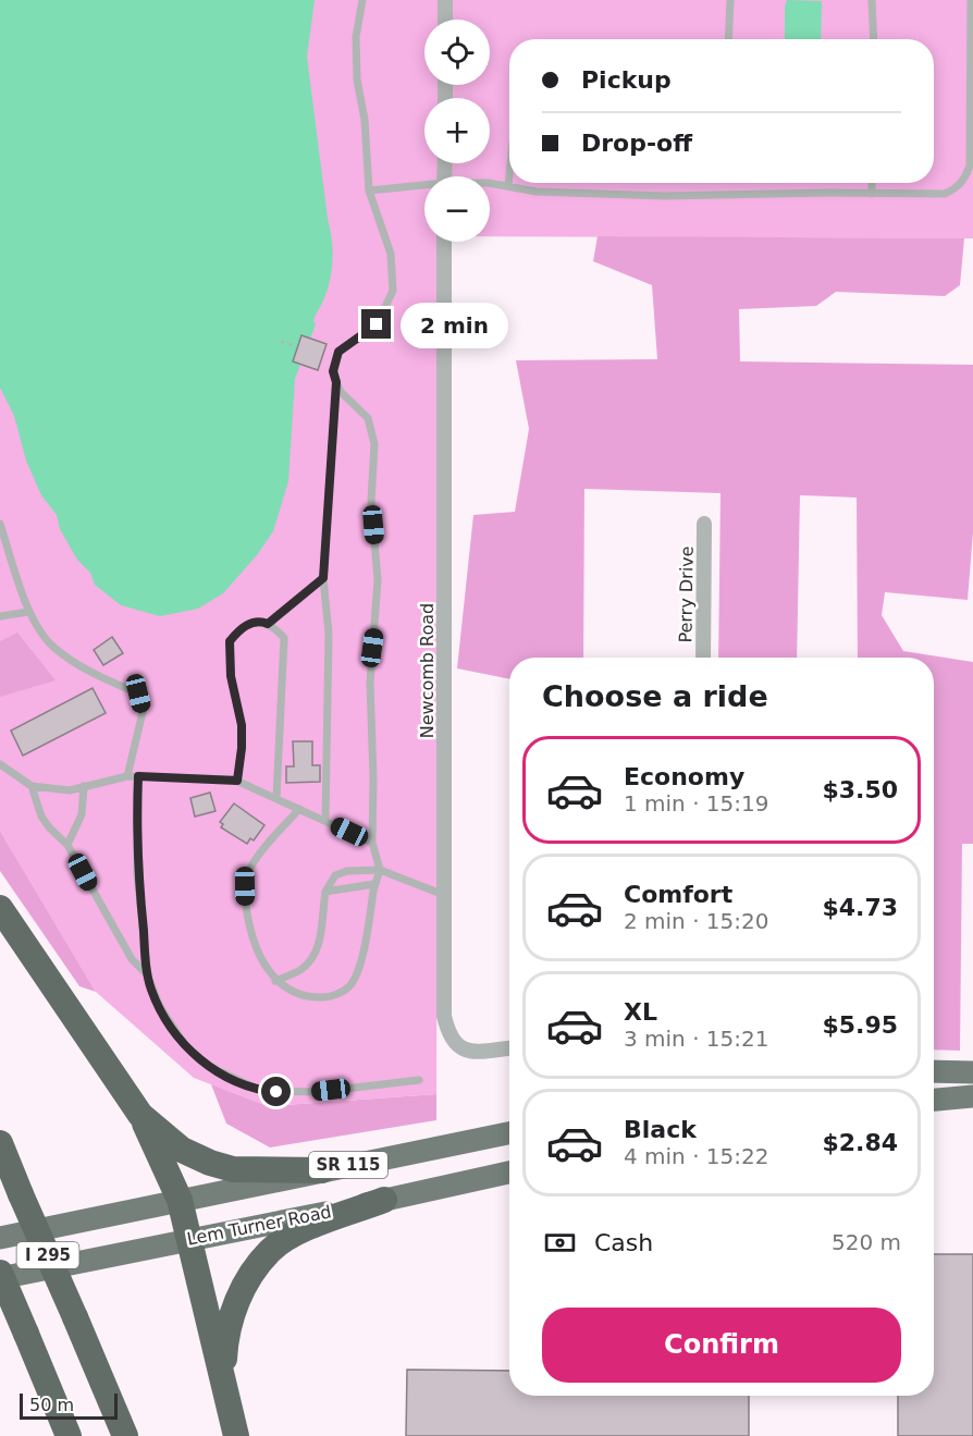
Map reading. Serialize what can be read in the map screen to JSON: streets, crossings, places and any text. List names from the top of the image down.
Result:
{
  "streets": {
    "highway": ["I 295"],
    "main road": ["SR 115", "Lem Turner Road"],
    "street": ["Perry Drive", "Newcomb Road"]
  },
  "scale_bar": "50 m",
  "page": {
    "map_buttons": ["+", "−"],
    "banner": ["Pickup", "Drop-off"],
    "bubble": "2 min",
    "heading": "Choose a ride",
    "list": [
      {
        "name": "Economy",
        "note": "1 min · 15:19",
        "value": "$3.50"
      },
      {
        "name": "Comfort",
        "note": "2 min · 15:20",
        "value": "$4.73"
      },
      {
        "name": "XL",
        "note": "3 min · 15:21",
        "value": "$5.95"
      },
      {
        "name": "Black",
        "note": "4 min · 15:22",
        "value": "$2.84"
      }
    ],
    "pay": ["Cash", "520 m"],
    "buttons": "Confirm",
    "scale": "50 m"
  }
}
